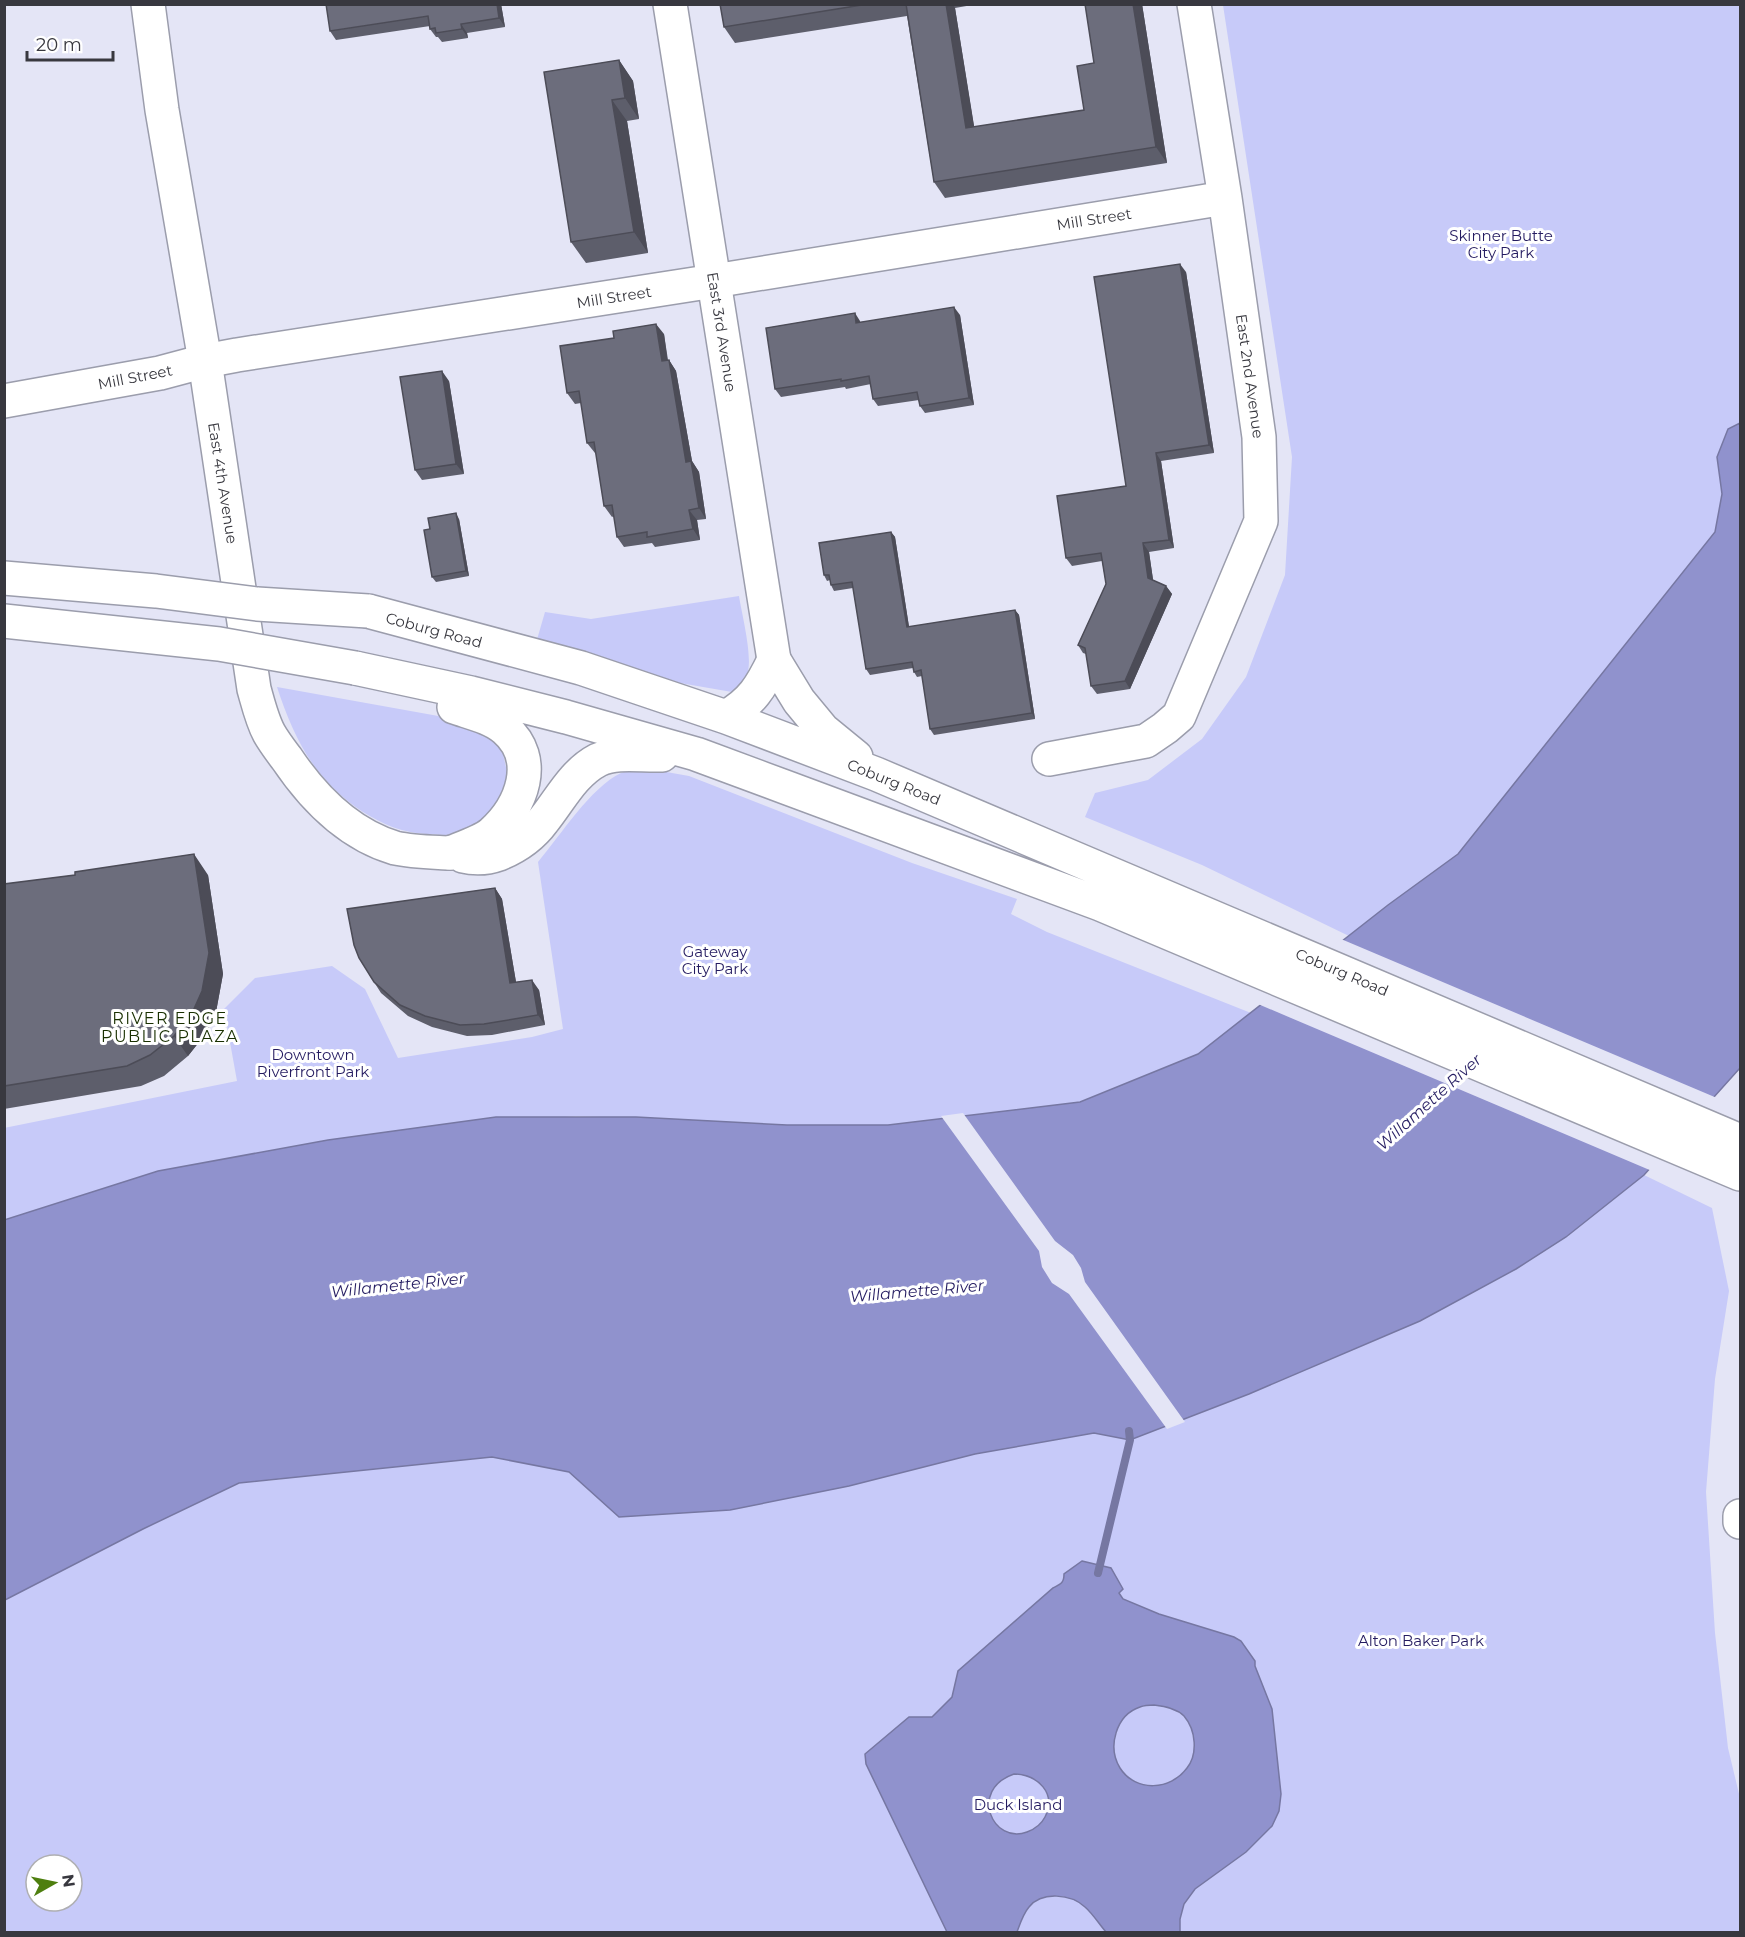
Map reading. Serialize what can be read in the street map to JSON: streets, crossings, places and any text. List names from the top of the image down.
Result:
{
  "streets": {
    "main road": [
      "Mill Street",
      "East 3rd Avenue",
      "East 2nd Avenue",
      "East 4th Avenue",
      "Coburg Road"
    ]
  },
  "crossings": [
    ["Mill Street", "East 3rd Avenue"],
    ["Mill Street", "East 2nd Avenue"],
    ["Mill Street", "East 4th Avenue"]
  ],
  "districts": ["RIVER EDGE PUBLIC PLAZA"],
  "water": ["Willamette River"],
  "parks": [
    "Skinner Butte City Park",
    "Gateway City Park",
    "Downtown Riverfront Park",
    "Alton Baker Park",
    "Duck Island"
  ],
  "scale_bar": "20 m",
  "north": "right"
}
